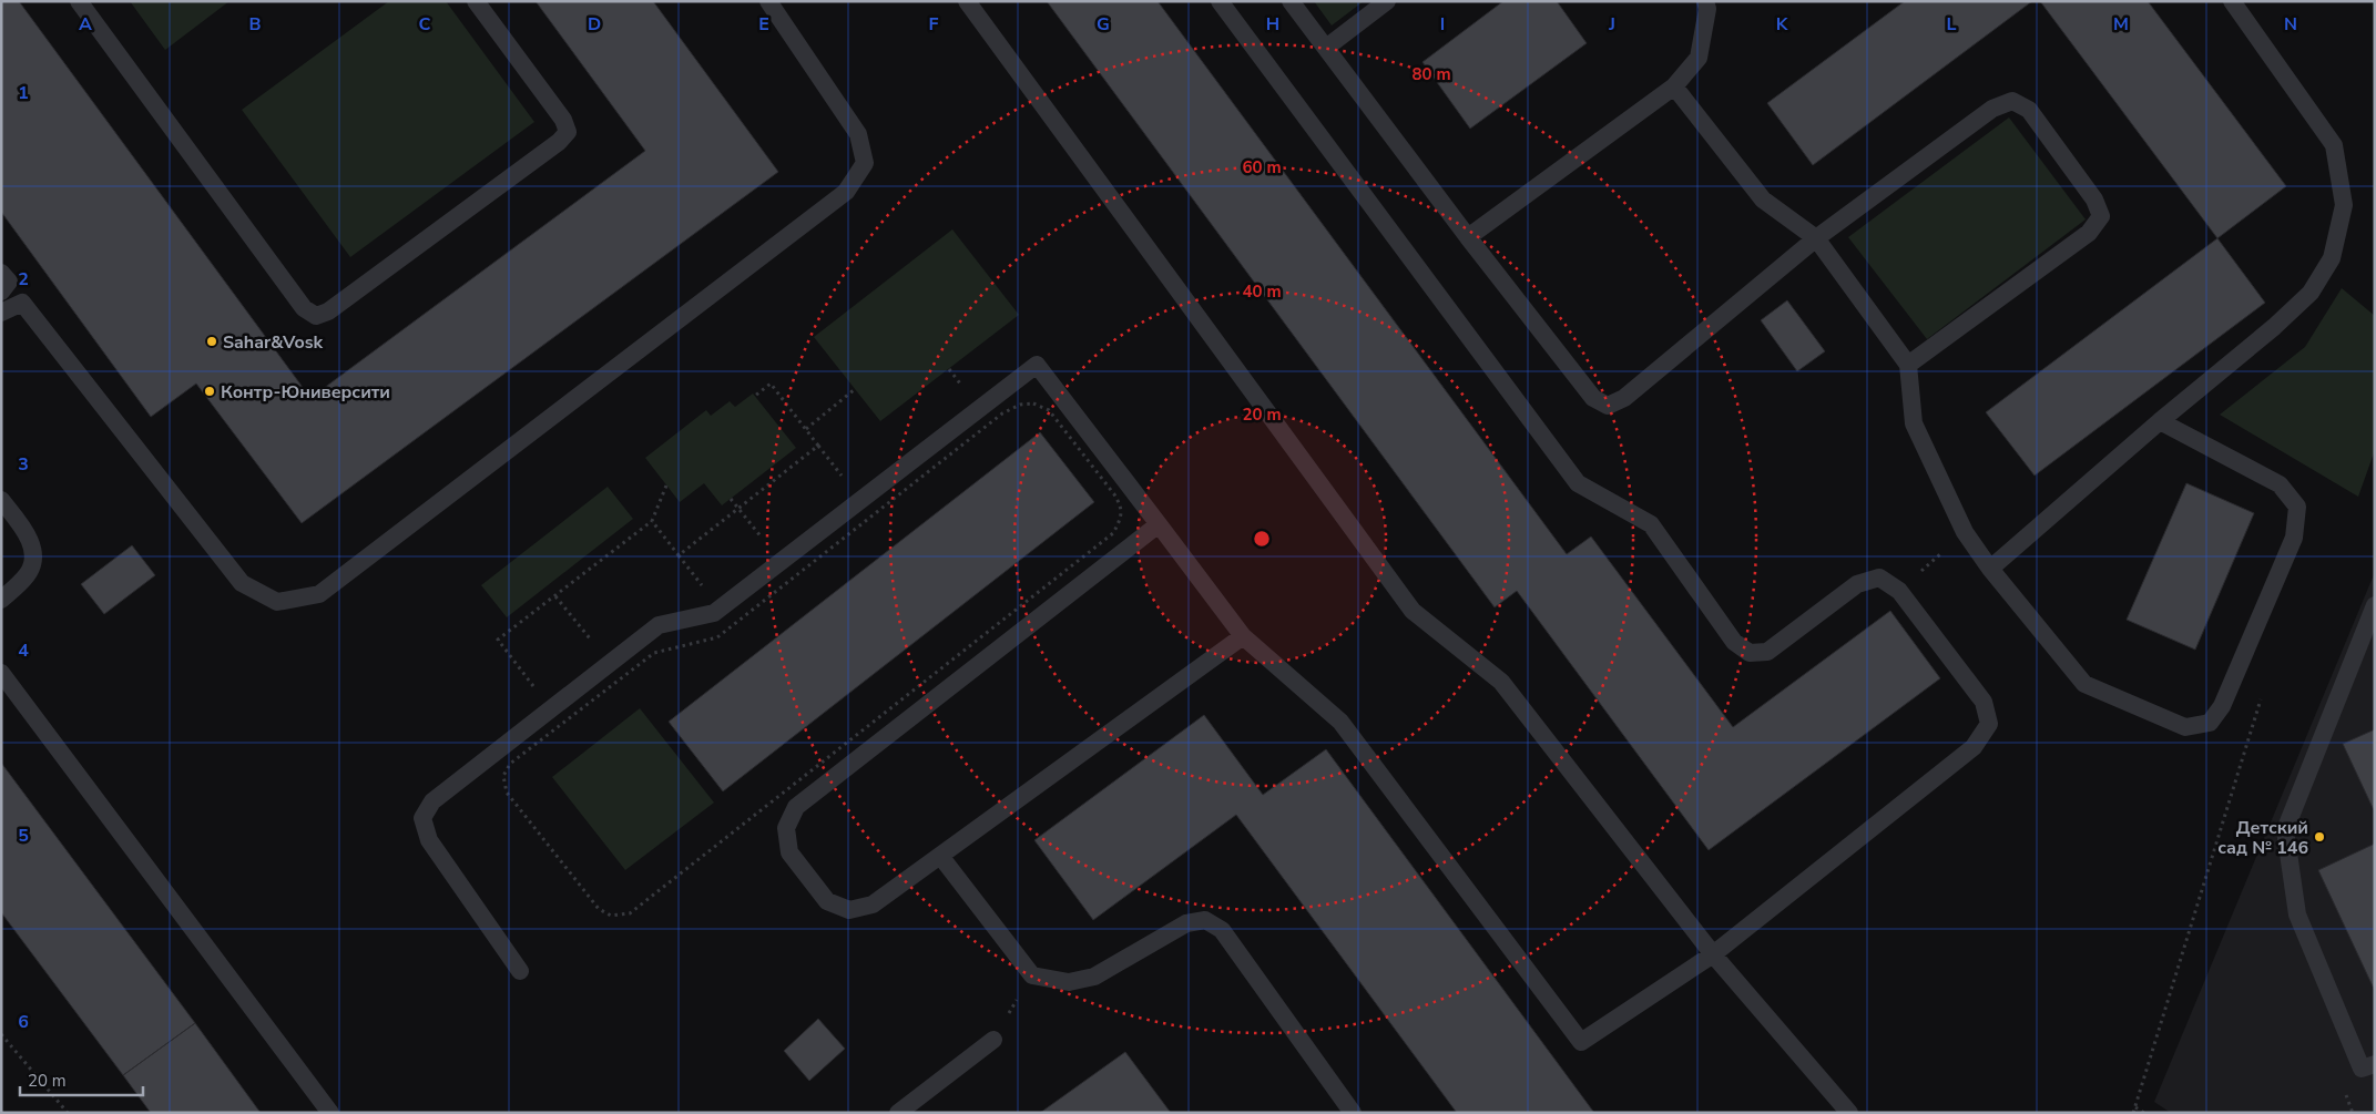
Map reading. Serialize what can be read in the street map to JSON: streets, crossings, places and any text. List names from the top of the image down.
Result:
{
  "places": ["Sahar&Vosk", "Контр-Юниверсити", "Детский сад № 146"],
  "scale_bar": "20 m",
  "grid": {
    "columns": [
      "A",
      "B",
      "C",
      "D",
      "E",
      "F",
      "G",
      "H",
      "I",
      "J",
      "K",
      "L",
      "M",
      "N"
    ],
    "rows": [
      "1",
      "2",
      "3",
      "4",
      "5",
      "6"
    ]
  },
  "rings": [
    "80 m",
    "60 m",
    "40 m",
    "20 m"
  ]
}
